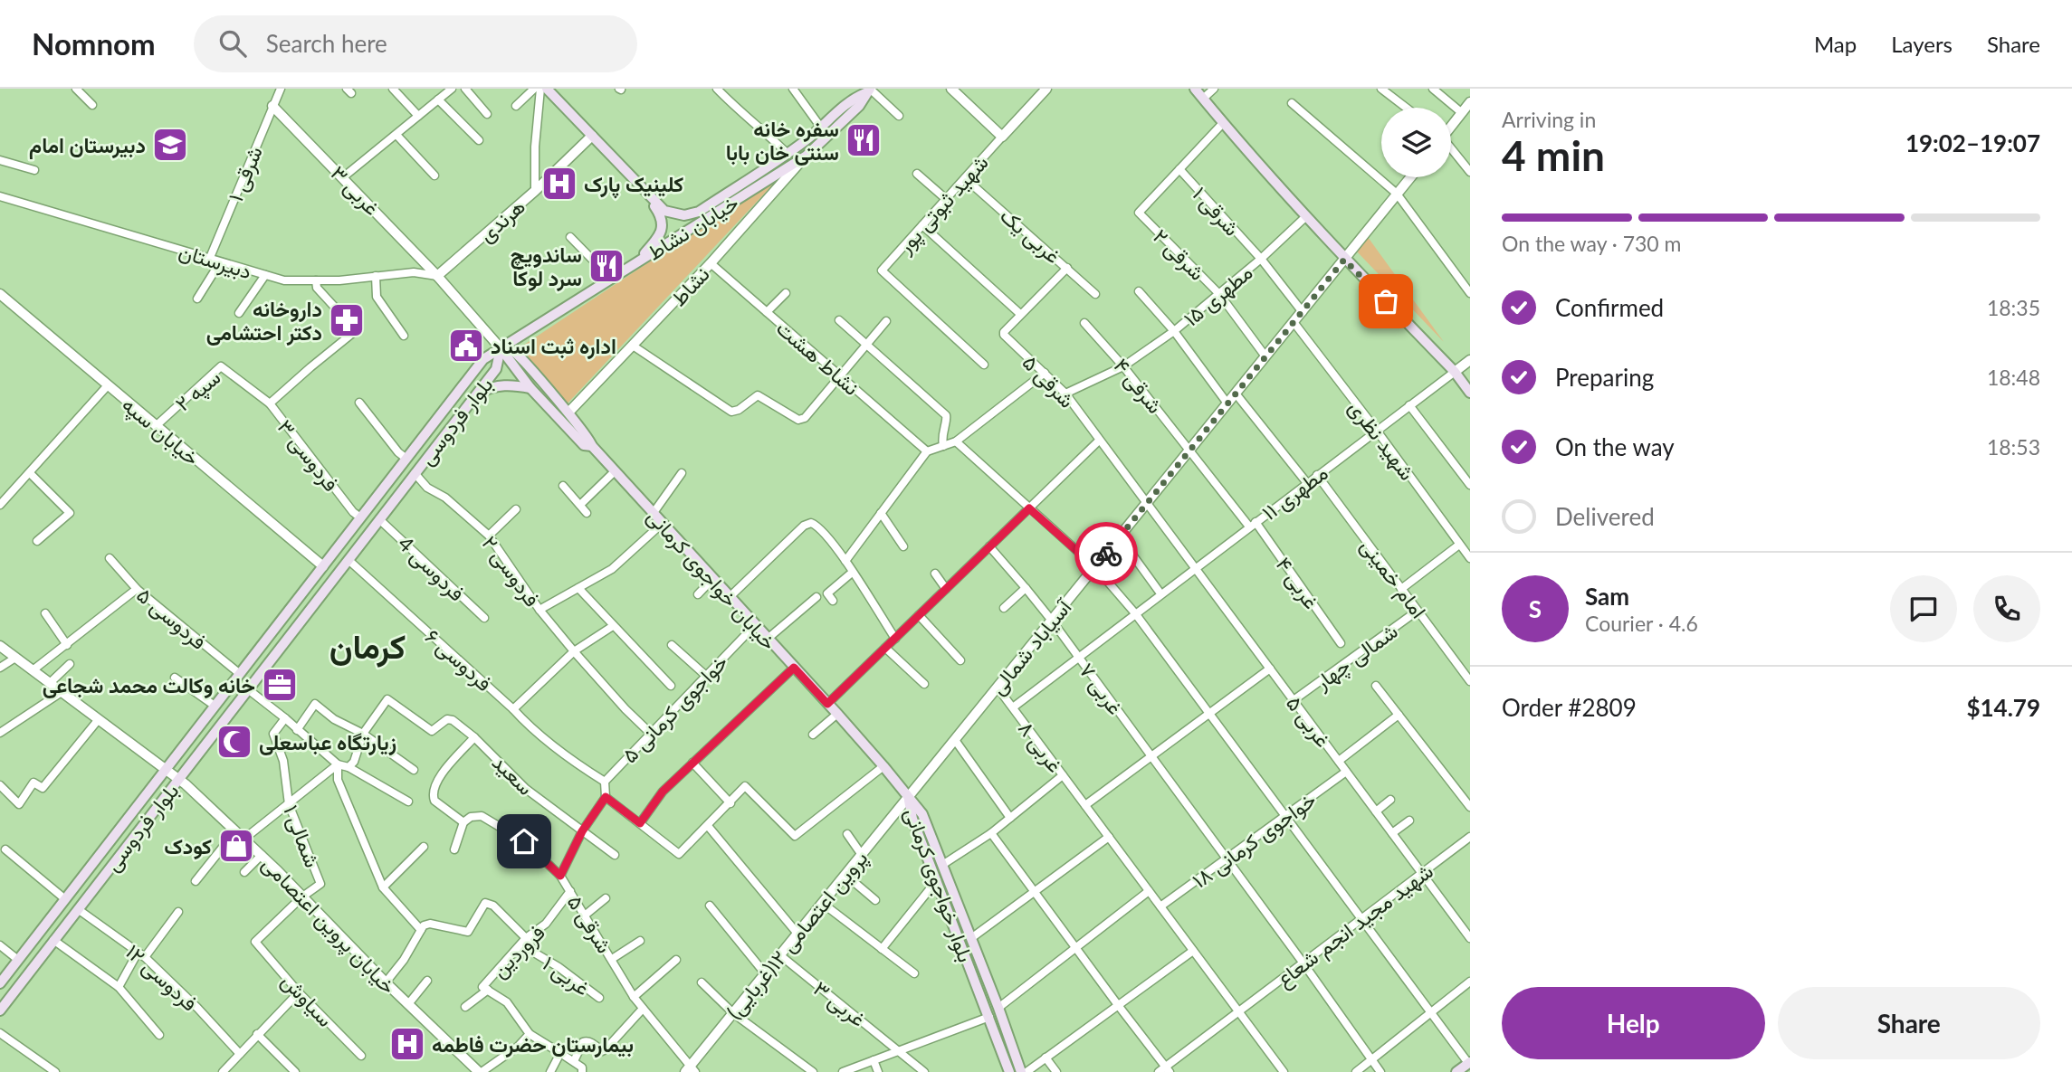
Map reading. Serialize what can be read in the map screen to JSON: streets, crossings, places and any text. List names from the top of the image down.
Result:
{
  "streets": {
    "main road": [
      "خیابان نشاط",
      "بلوار فردوسی",
      "خیابان خواجوی کرمانی",
      "بلوار خواجوی کرمانی"
    ],
    "street": [
      "شرقی ۱",
      "۳ غربی",
      "شهید ثبوتی پور",
      "هرندی",
      "غربی یک",
      "شرقی ۲",
      "دبیرستان",
      "نشاط",
      "مطهری ۱۵",
      "نشاط هشت",
      "شرقی ۵",
      "شرقی ۴",
      "سپه ۲",
      "خیابان سپه",
      "شهید نظری",
      "فردوسی ۳",
      "مطهری ۱۱",
      "فردوسی 4",
      "فردوسی ۲",
      "امام خمینی",
      "۴ غربی",
      "فردوسی ۵",
      "آسیاباد شمالی",
      "شمالی چهار",
      "فردوسی ۶",
      "۷ غربی",
      "خواجوی کرمانی ۵",
      "۵ غربی",
      "۸ غربی",
      "سعید",
      "شمالی ۱",
      "خواجوی کرمانی ۱۸",
      "خیابان پروین اعتصامی",
      "شهید مجید انجم شعاع",
      "پروین اعتصامی ۱۲(غربایی)",
      "فروردین",
      "غربی ۱",
      "فردوسی ۱۲",
      "سیاوش",
      "غربی ۳"
    ]
  },
  "crossings": [
    ["شرقی ۱", "۳ غربی"],
    ["شرقی ۱", "شرقی ۲"],
    ["شرقی ۱", "دبیرستان"],
    ["شرقی ۱", "مطهری ۱۵"],
    ["شرقی ۱", "آسیاباد شمالی"],
    ["۳ غربی", "هرندی"],
    ["۳ غربی", "خیابان نشاط"],
    ["۳ غربی", "دبیرستان"],
    ["۳ غربی", "بلوار فردوسی"],
    ["شهید ثبوتی پور", "غربی یک"],
    ["هرندی", "دبیرستان"],
    ["خیابان نشاط", "نشاط"],
    ["خیابان نشاط", "بلوار فردوسی"],
    ["غربی یک", "شرقی ۵"],
    ["شرقی ۲", "مطهری ۱۵"],
    ["شرقی ۲", "آسیاباد شمالی"],
    ["نشاط", "نشاط هشت"],
    ["مطهری ۱۵", "شرقی ۵"],
    ["مطهری ۱۵", "شرقی ۴"],
    ["شرقی ۵", "مطهری ۱۱"],
    ["شرقی ۵", "آسیاباد شمالی"],
    ["شرقی ۵", "۵ غربی"],
    ["شرقی ۵", "پروین اعتصامی ۱۲(غربایی)"],
    ["شرقی ۵", "فروردین"],
    ["شرقی ۴", "مطهری ۱۱"],
    ["شرقی ۴", "۴ غربی"],
    ["شرقی ۴", "آسیاباد شمالی"],
    ["سپه ۲", "خیابان سپه"],
    ["سپه ۲", "فردوسی ۳"],
    ["بلوار فردوسی", "خیابان سپه"],
    ["بلوار فردوسی", "فردوسی ۳"],
    ["بلوار فردوسی", "فردوسی 4"],
    ["بلوار فردوسی", "فردوسی ۲"],
    ["بلوار فردوسی", "فردوسی ۵"],
    ["بلوار فردوسی", "فردوسی ۶"],
    ["بلوار فردوسی", "خیابان پروین اعتصامی"],
    ["بلوار فردوسی", "فردوسی ۱۲"],
    ["شهید نظری", "مطهری ۱۱"],
    ["شهید نظری", "آسیاباد شمالی"],
    ["مطهری ۱۱", "امام خمینی"],
    ["مطهری ۱۱", "۴ غربی"],
    ["مطهری ۱۱", "۷ غربی"],
    ["مطهری ۱۱", "۵ غربی"],
    ["مطهری ۱۱", "۸ غربی"],
    ["فردوسی ۲", "خواجوی کرمانی ۵"],
    ["امام خمینی", "شمالی چهار"],
    ["خیابان خواجوی کرمانی", "آسیاباد شمالی"],
    ["خیابان خواجوی کرمانی", "خواجوی کرمانی ۵"],
    ["خیابان خواجوی کرمانی", "بلوار خواجوی کرمانی"],
    ["خیابان خواجوی کرمانی", "پروین اعتصامی ۱۲(غربایی)"],
    ["آسیاباد شمالی", "۷ غربی"],
    ["آسیاباد شمالی", "۸ غربی"],
    ["آسیاباد شمالی", "بلوار خواجوی کرمانی"],
    ["آسیاباد شمالی", "پروین اعتصامی ۱۲(غربایی)"],
    ["شمالی چهار", "۵ غربی"],
    ["فردوسی ۶", "خواجوی کرمانی ۵"],
    ["۷ غربی", "خواجوی کرمانی ۱۸"],
    ["۷ غربی", "شهید مجید انجم شعاع"],
    ["۵ غربی", "خواجوی کرمانی ۱۸"],
    ["۵ غربی", "شهید مجید انجم شعاع"],
    ["۸ غربی", "خواجوی کرمانی ۱۸"],
    ["۸ غربی", "شهید مجید انجم شعاع"],
    ["شمالی ۱", "خیابان پروین اعتصامی"],
    ["شمالی ۱", "سیاوش"],
    ["بلوار خواجوی کرمانی", "پروین اعتصامی ۱۲(غربایی)"],
    ["خیابان پروین اعتصامی", "سیاوش"],
    ["پروین اعتصامی ۱۲(غربایی)", "غربی ۳"],
    ["فروردین", "غربی ۱"]
  ],
  "districts": ["کرمان"],
  "places": {
    "restaurant": ["سفره خانه سنتی خان بابا", "ساندویچ سرد لوکا"],
    "school or university": ["دبیرستان امام"],
    "hospital": ["کلینیک پارک", "بیمارستان حضرت فاطمه"],
    "pharmacy": ["داروخانه دکتر احتشامی"],
    "public building": ["اداره ثبت اسناد"],
    "office": ["خانه وکالت محمد شجاعی"],
    "mosque": ["زیارتگاه عباسعلی"],
    "shop": ["کودک"]
  },
  "page": {
    "header": "Nomnom",
    "search": "Search here",
    "nav": ["Map", "Layers", "Share"],
    "heading": ["4 min", "Arriving in", "19:02–19:07"],
    "panel": [
      "Sam",
      "Courier · 4.6",
      "Order #2809",
      "$14.79"
    ],
    "bar": "On the way · 730 m",
    "list": [
      ["Confirmed", "18:35"],
      ["Preparing", "18:48"],
      ["On the way", "18:53"],
      "Delivered"
    ],
    "round": "S",
    "buttons": ["Help", "Share"]
  }
}
